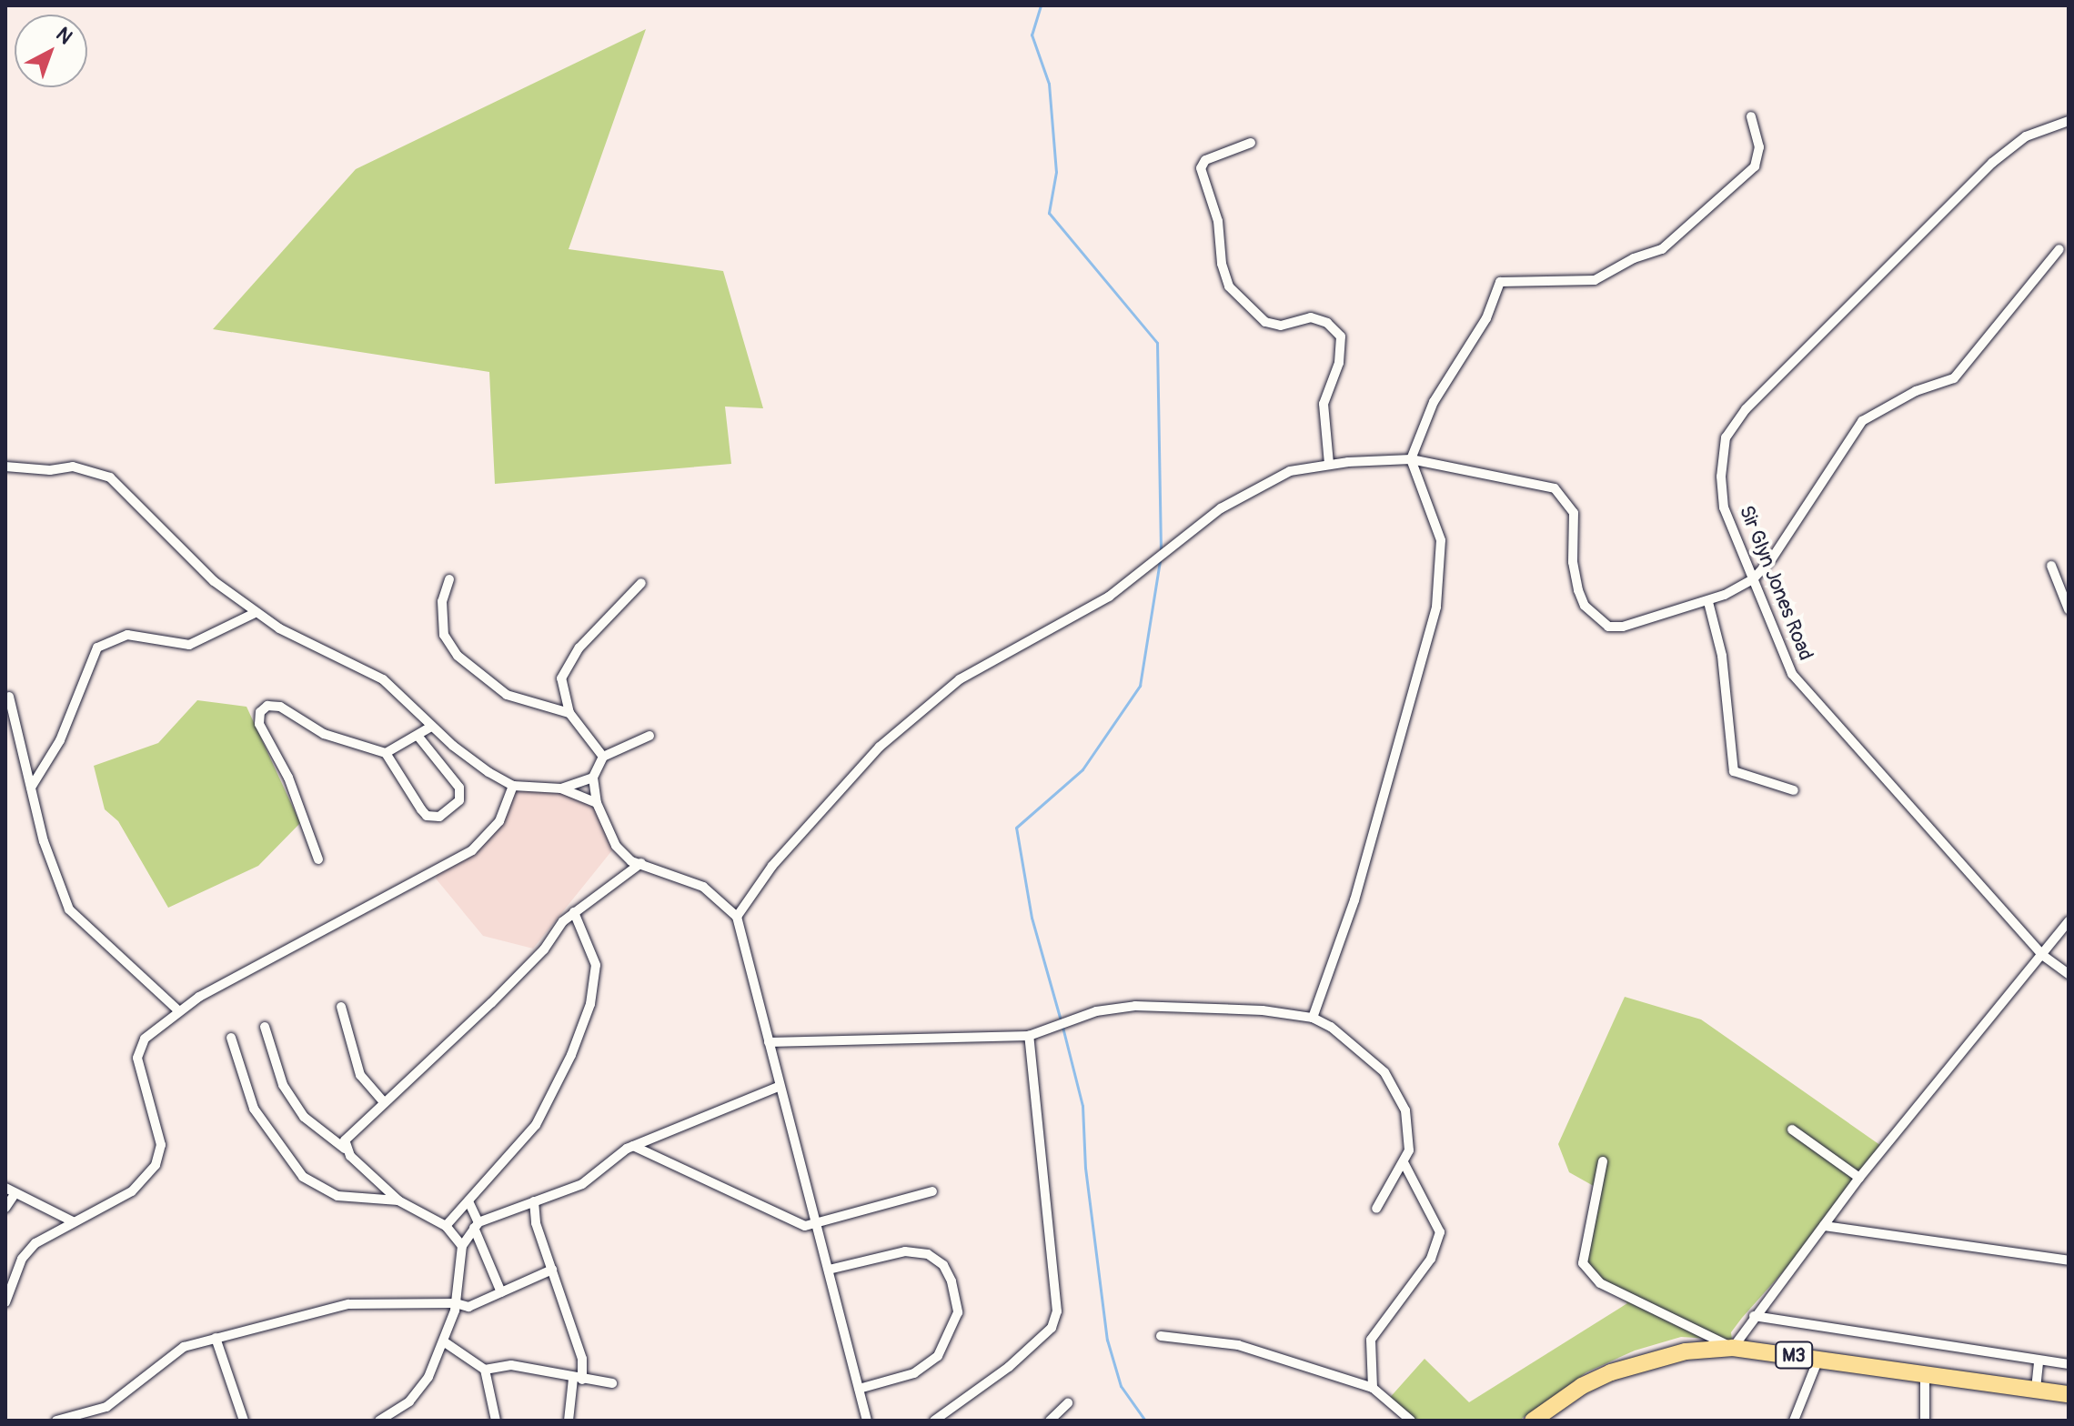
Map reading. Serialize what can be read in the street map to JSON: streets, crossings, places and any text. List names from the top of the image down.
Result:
{
  "streets": {
    "highway": ["M3"],
    "street": ["Sir Glyn Jones Road"]
  },
  "north": "top right"
}
